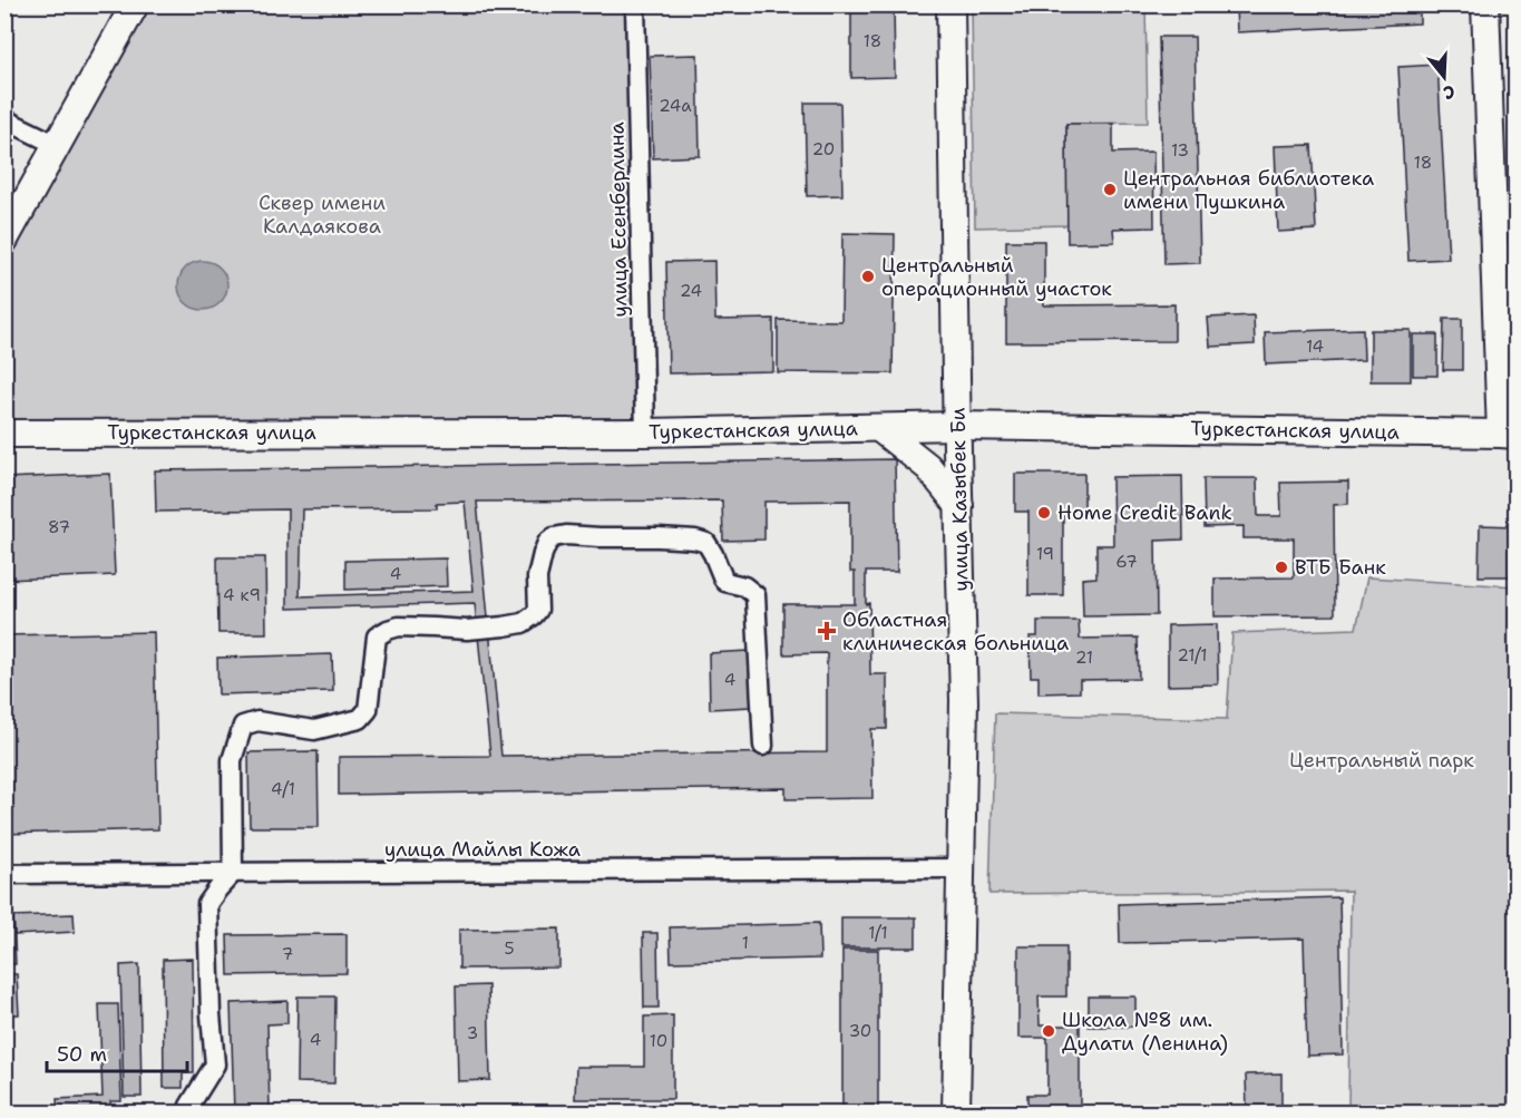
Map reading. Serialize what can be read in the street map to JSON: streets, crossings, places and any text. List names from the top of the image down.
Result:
{
  "streets": {
    "main road": ["Туркестанская улица", "улица Казыбек Би"],
    "street": ["улица Есенберлина", "улица Майлы Кожа"]
  },
  "crossings": [
    ["улица Есенберлина", "Туркестанская улица"],
    ["Туркестанская улица", "улица Казыбек Би"],
    ["улица Казыбек Би", "улица Майлы Кожа"]
  ],
  "parks": ["Сквер имени Калдаякова", "Центральный парк"],
  "places": {
    "other": [
      "Центральная библиотека имени Пушкина",
      "Центральный операционный участок",
      "Home Credit Bank",
      "ВТБ Банк",
      "Школа №8 им. Дулати (Ленина)"
    ],
    "health": ["Областная клиническая больница"]
  },
  "house_numbers": [
    "18",
    "24а",
    "20",
    "13",
    "18",
    "24",
    "14",
    "87",
    "19",
    "67",
    "4",
    "4 к9",
    "21/1",
    "21",
    "4",
    "4/1",
    "1/1",
    "1",
    "5",
    "7",
    "30",
    "3",
    "4",
    "10"
  ],
  "scale_bar": "50 m",
  "north": "bottom"
}
